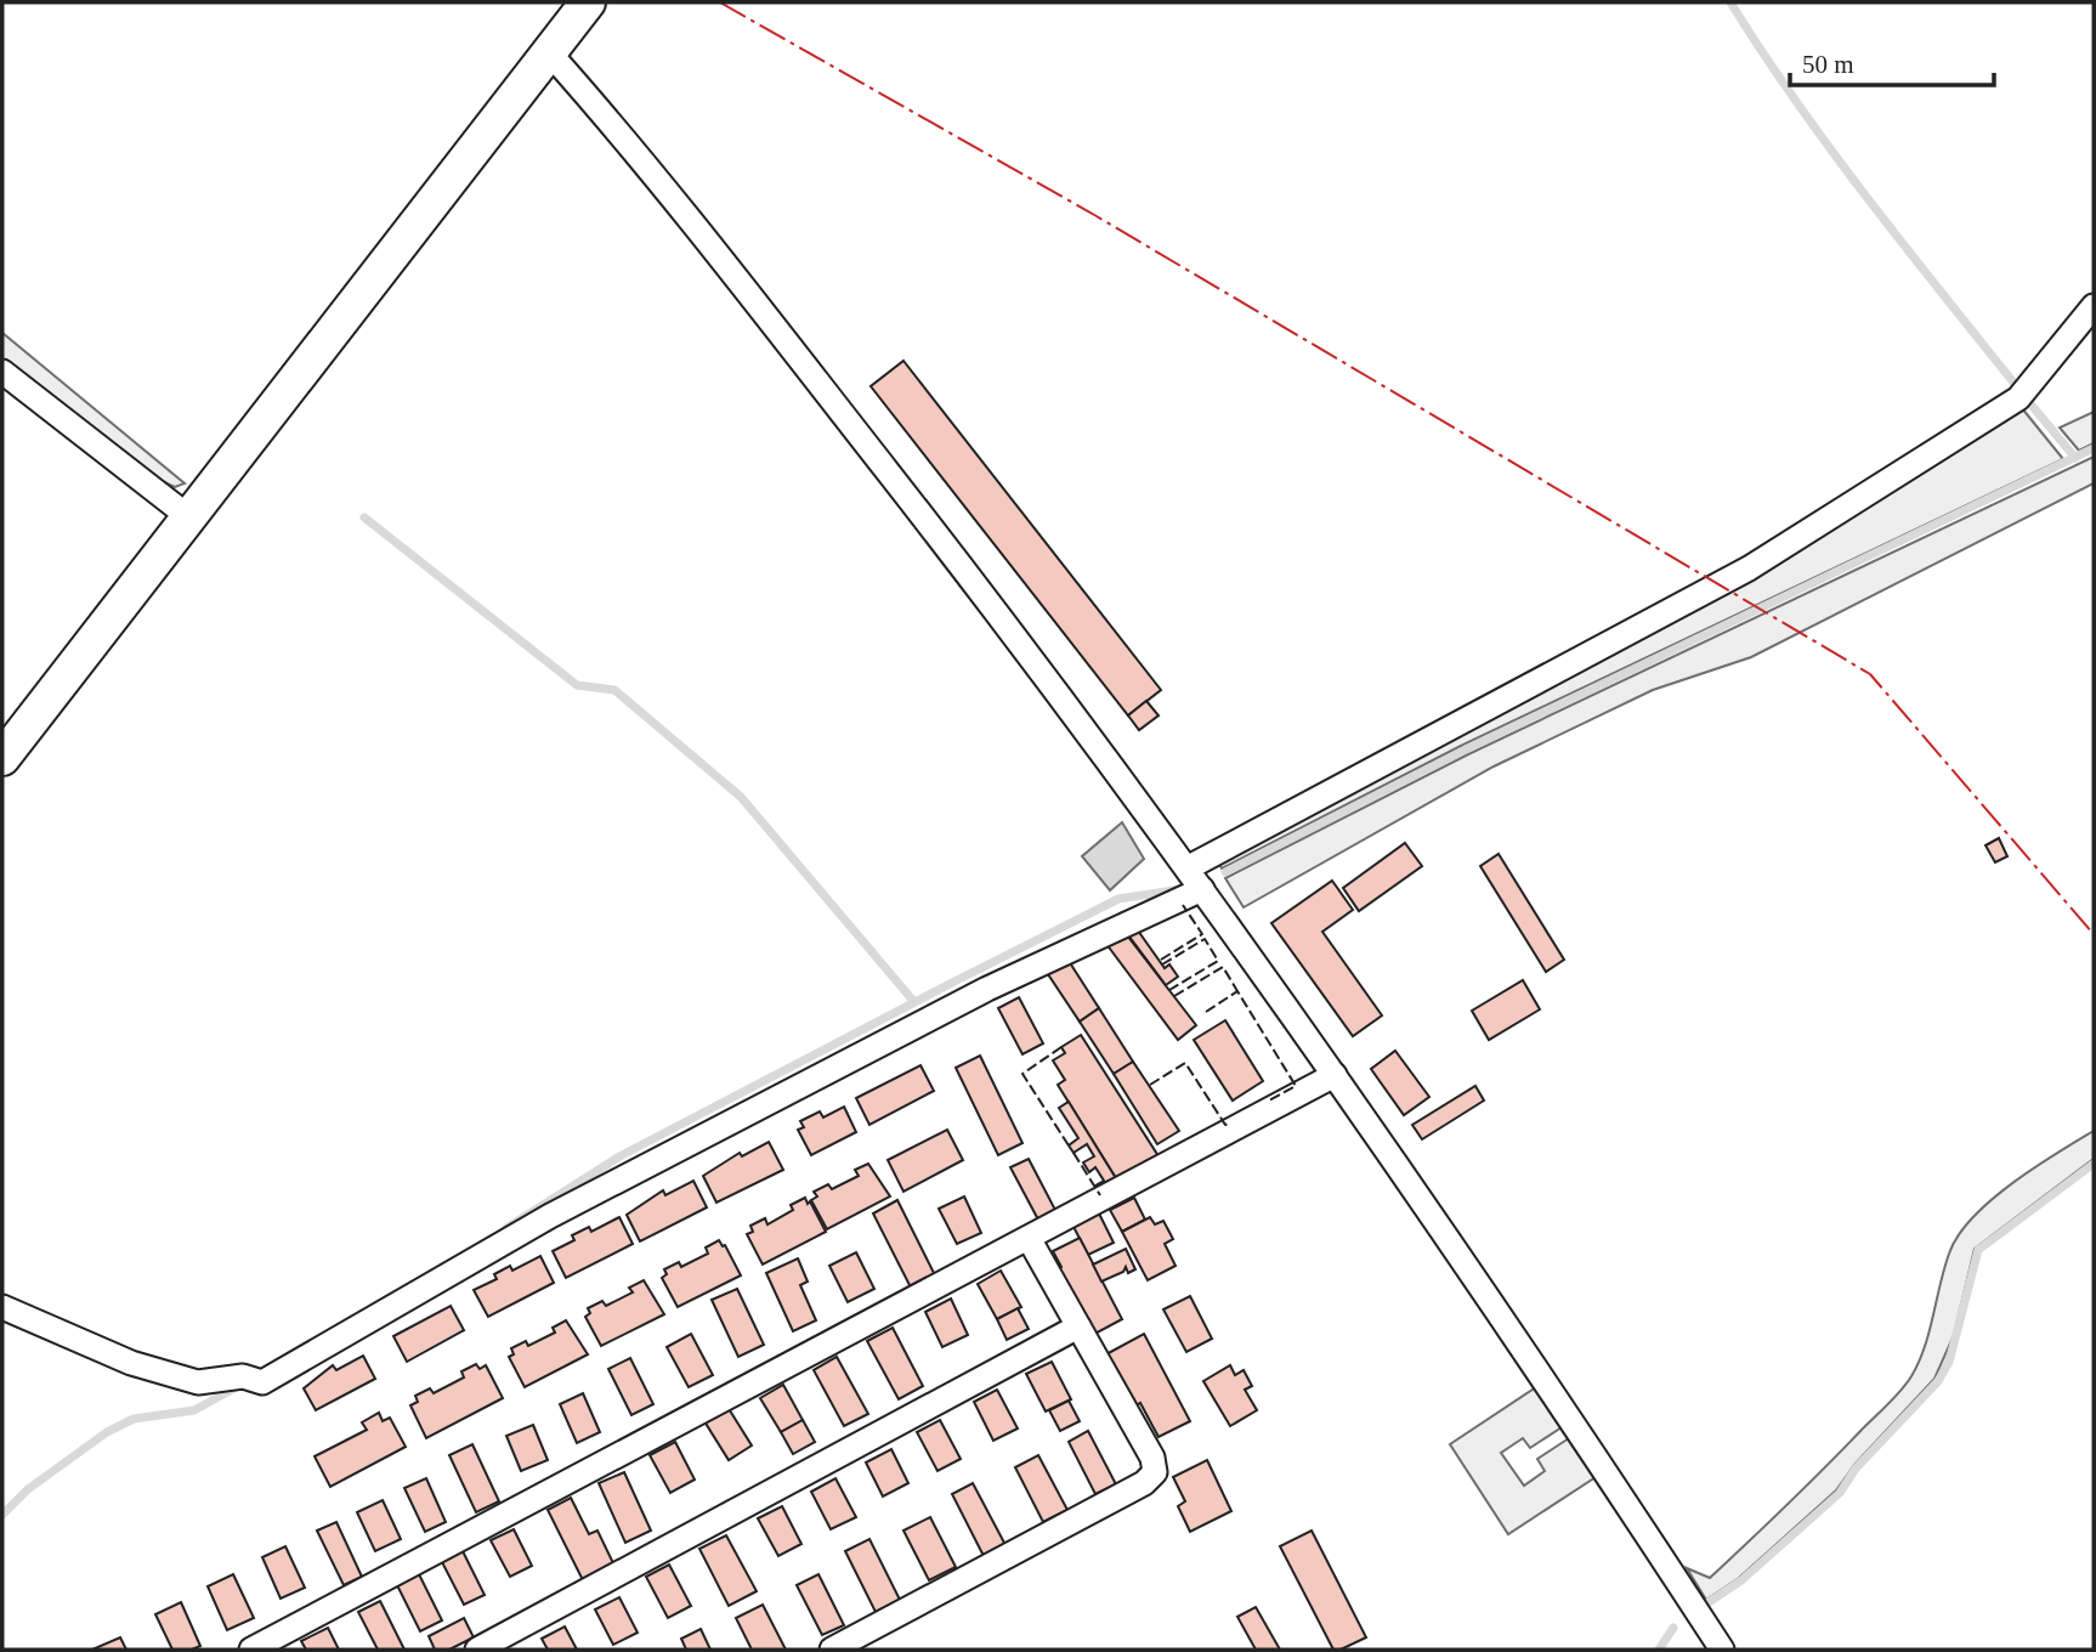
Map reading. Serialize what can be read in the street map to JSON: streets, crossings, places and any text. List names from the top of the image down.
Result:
{
  "scale_bar": "50 m"
}
